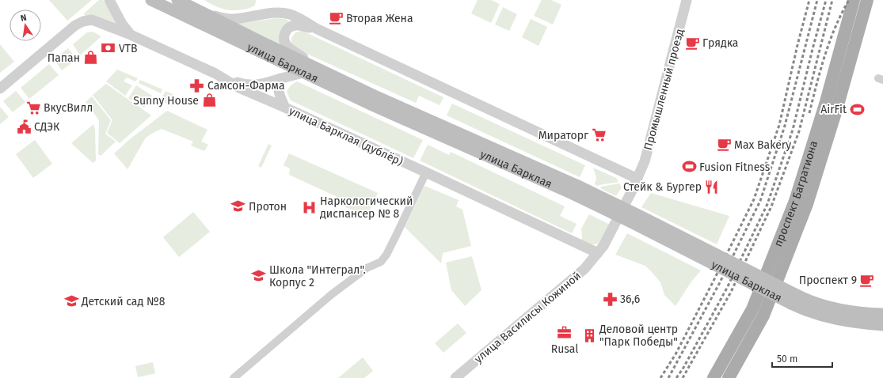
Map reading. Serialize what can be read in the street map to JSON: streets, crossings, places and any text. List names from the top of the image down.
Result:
{
  "streets": {
    "main road": ["улица Барклая", "проспект Багратиона"],
    "street": ["Промышленный проезд", "улица Барклая (дублёр)", "улица Василисы Кожиной"]
  },
  "crossings": [
    ["Промышленный проезд", "улица Барклая (дублёр)"],
    ["Промышленный проезд", "улица Василисы Кожиной"],
    ["улица Барклая (дублёр)", "улица Василисы Кожиной"]
  ],
  "places": {
    "cafe": [
      "Вторая Жена",
      "Грядка",
      "Max Bakery",
      "Проспект 9"
    ],
    "bank": ["VTB"],
    "shop": ["Папан", "Sunny House"],
    "pharmacy": ["Самсон-Фарма", "36,6"],
    "supermarket": ["ВкусВилл", "Мираторг"],
    "sports": ["AirFit", "Fusion Fitness"],
    "public building": ["СДЭК"],
    "restaurant": ["Стейк & Бургер"],
    "school or university": ["Протон", "Школа \"Интеграл\". Корпус 2", "Детский сад №8"],
    "hospital": ["Наркологический диспансер № 8"],
    "office": ["Rusal"],
    "building": ["Деловой центр \"Парк Победы\""]
  },
  "scale_bar": "50 m",
  "north": "top"
}
